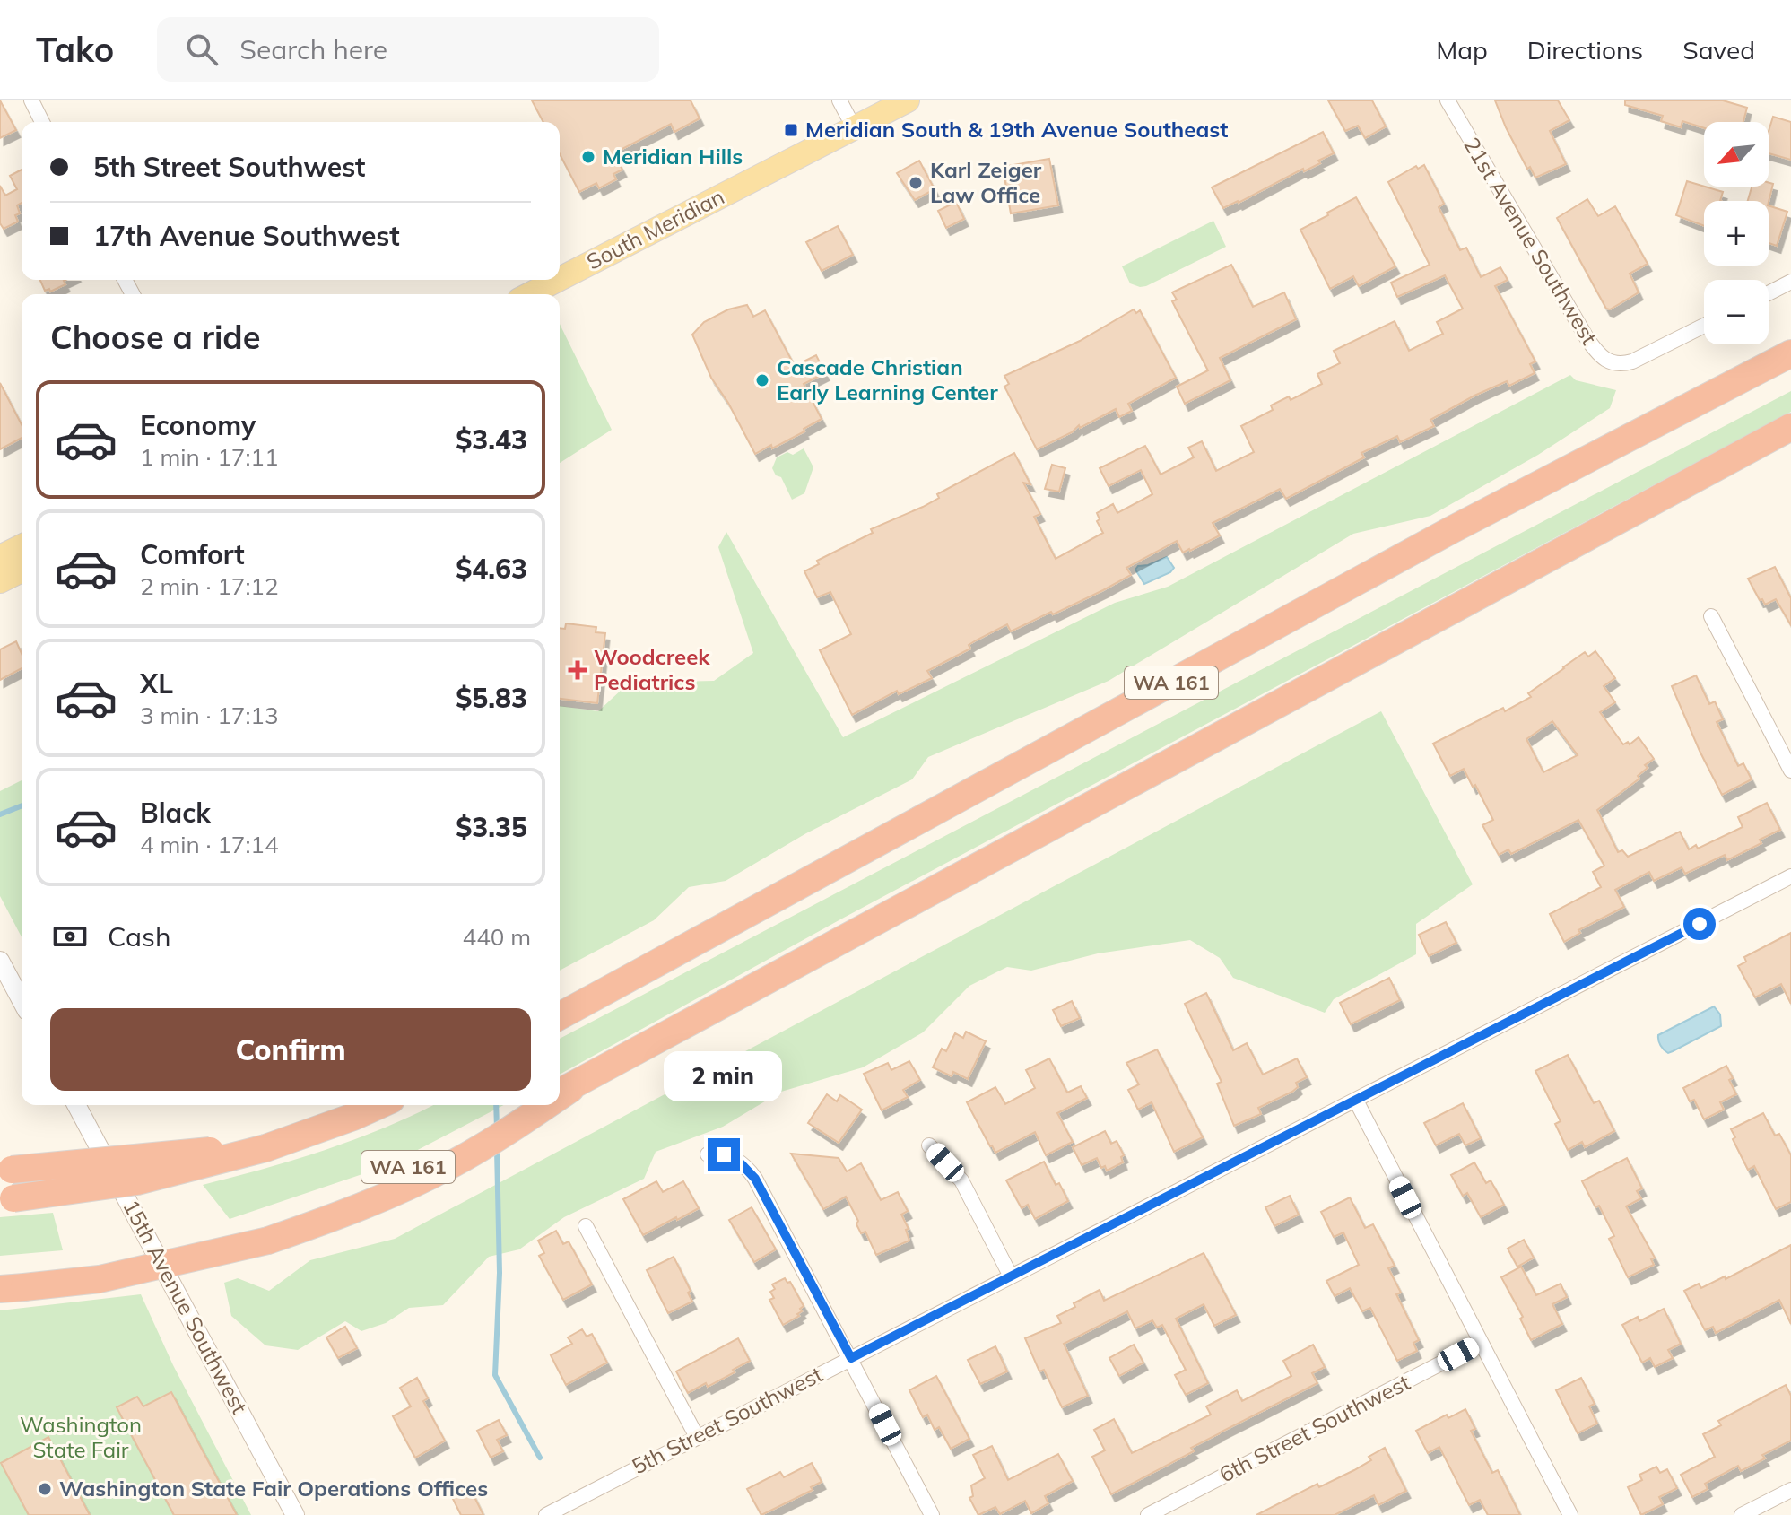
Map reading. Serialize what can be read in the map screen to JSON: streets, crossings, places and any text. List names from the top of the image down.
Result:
{
  "streets": {
    "highway": ["WA 161"],
    "main road": ["South Meridian"],
    "street": [
      "21st Avenue Southwest",
      "15th Avenue Southwest",
      "5th Street Southwest",
      "6th Street Southwest"
    ]
  },
  "parks": ["Washington State Fair"],
  "places": {
    "transit": ["Meridian South & 19th Avenue Southeast"],
    "other": [
      "Meridian Hills",
      "Karl Zeiger Law Office",
      "Cascade Christian Early Learning Center",
      "Washington State Fair Operations Offices"
    ],
    "health": ["Woodcreek Pediatrics"]
  },
  "north": "bottom left",
  "page": {
    "header": "Tako",
    "search": "Search here",
    "nav": ["Map", "Directions", "Saved"],
    "map_buttons": ["+", "−"],
    "banner": ["5th Street Southwest", "17th Avenue Southwest"],
    "heading": "Choose a ride",
    "list": [
      {
        "name": "Economy",
        "note": "1 min · 17:11",
        "value": "$3.43"
      },
      {
        "name": "Comfort",
        "note": "2 min · 17:12",
        "value": "$4.63"
      },
      {
        "name": "XL",
        "note": "3 min · 17:13",
        "value": "$5.83"
      },
      {
        "name": "Black",
        "note": "4 min · 17:14",
        "value": "$3.35"
      }
    ],
    "pay": ["Cash", "440 m"],
    "buttons": "Confirm",
    "bubble": "2 min"
  }
}
